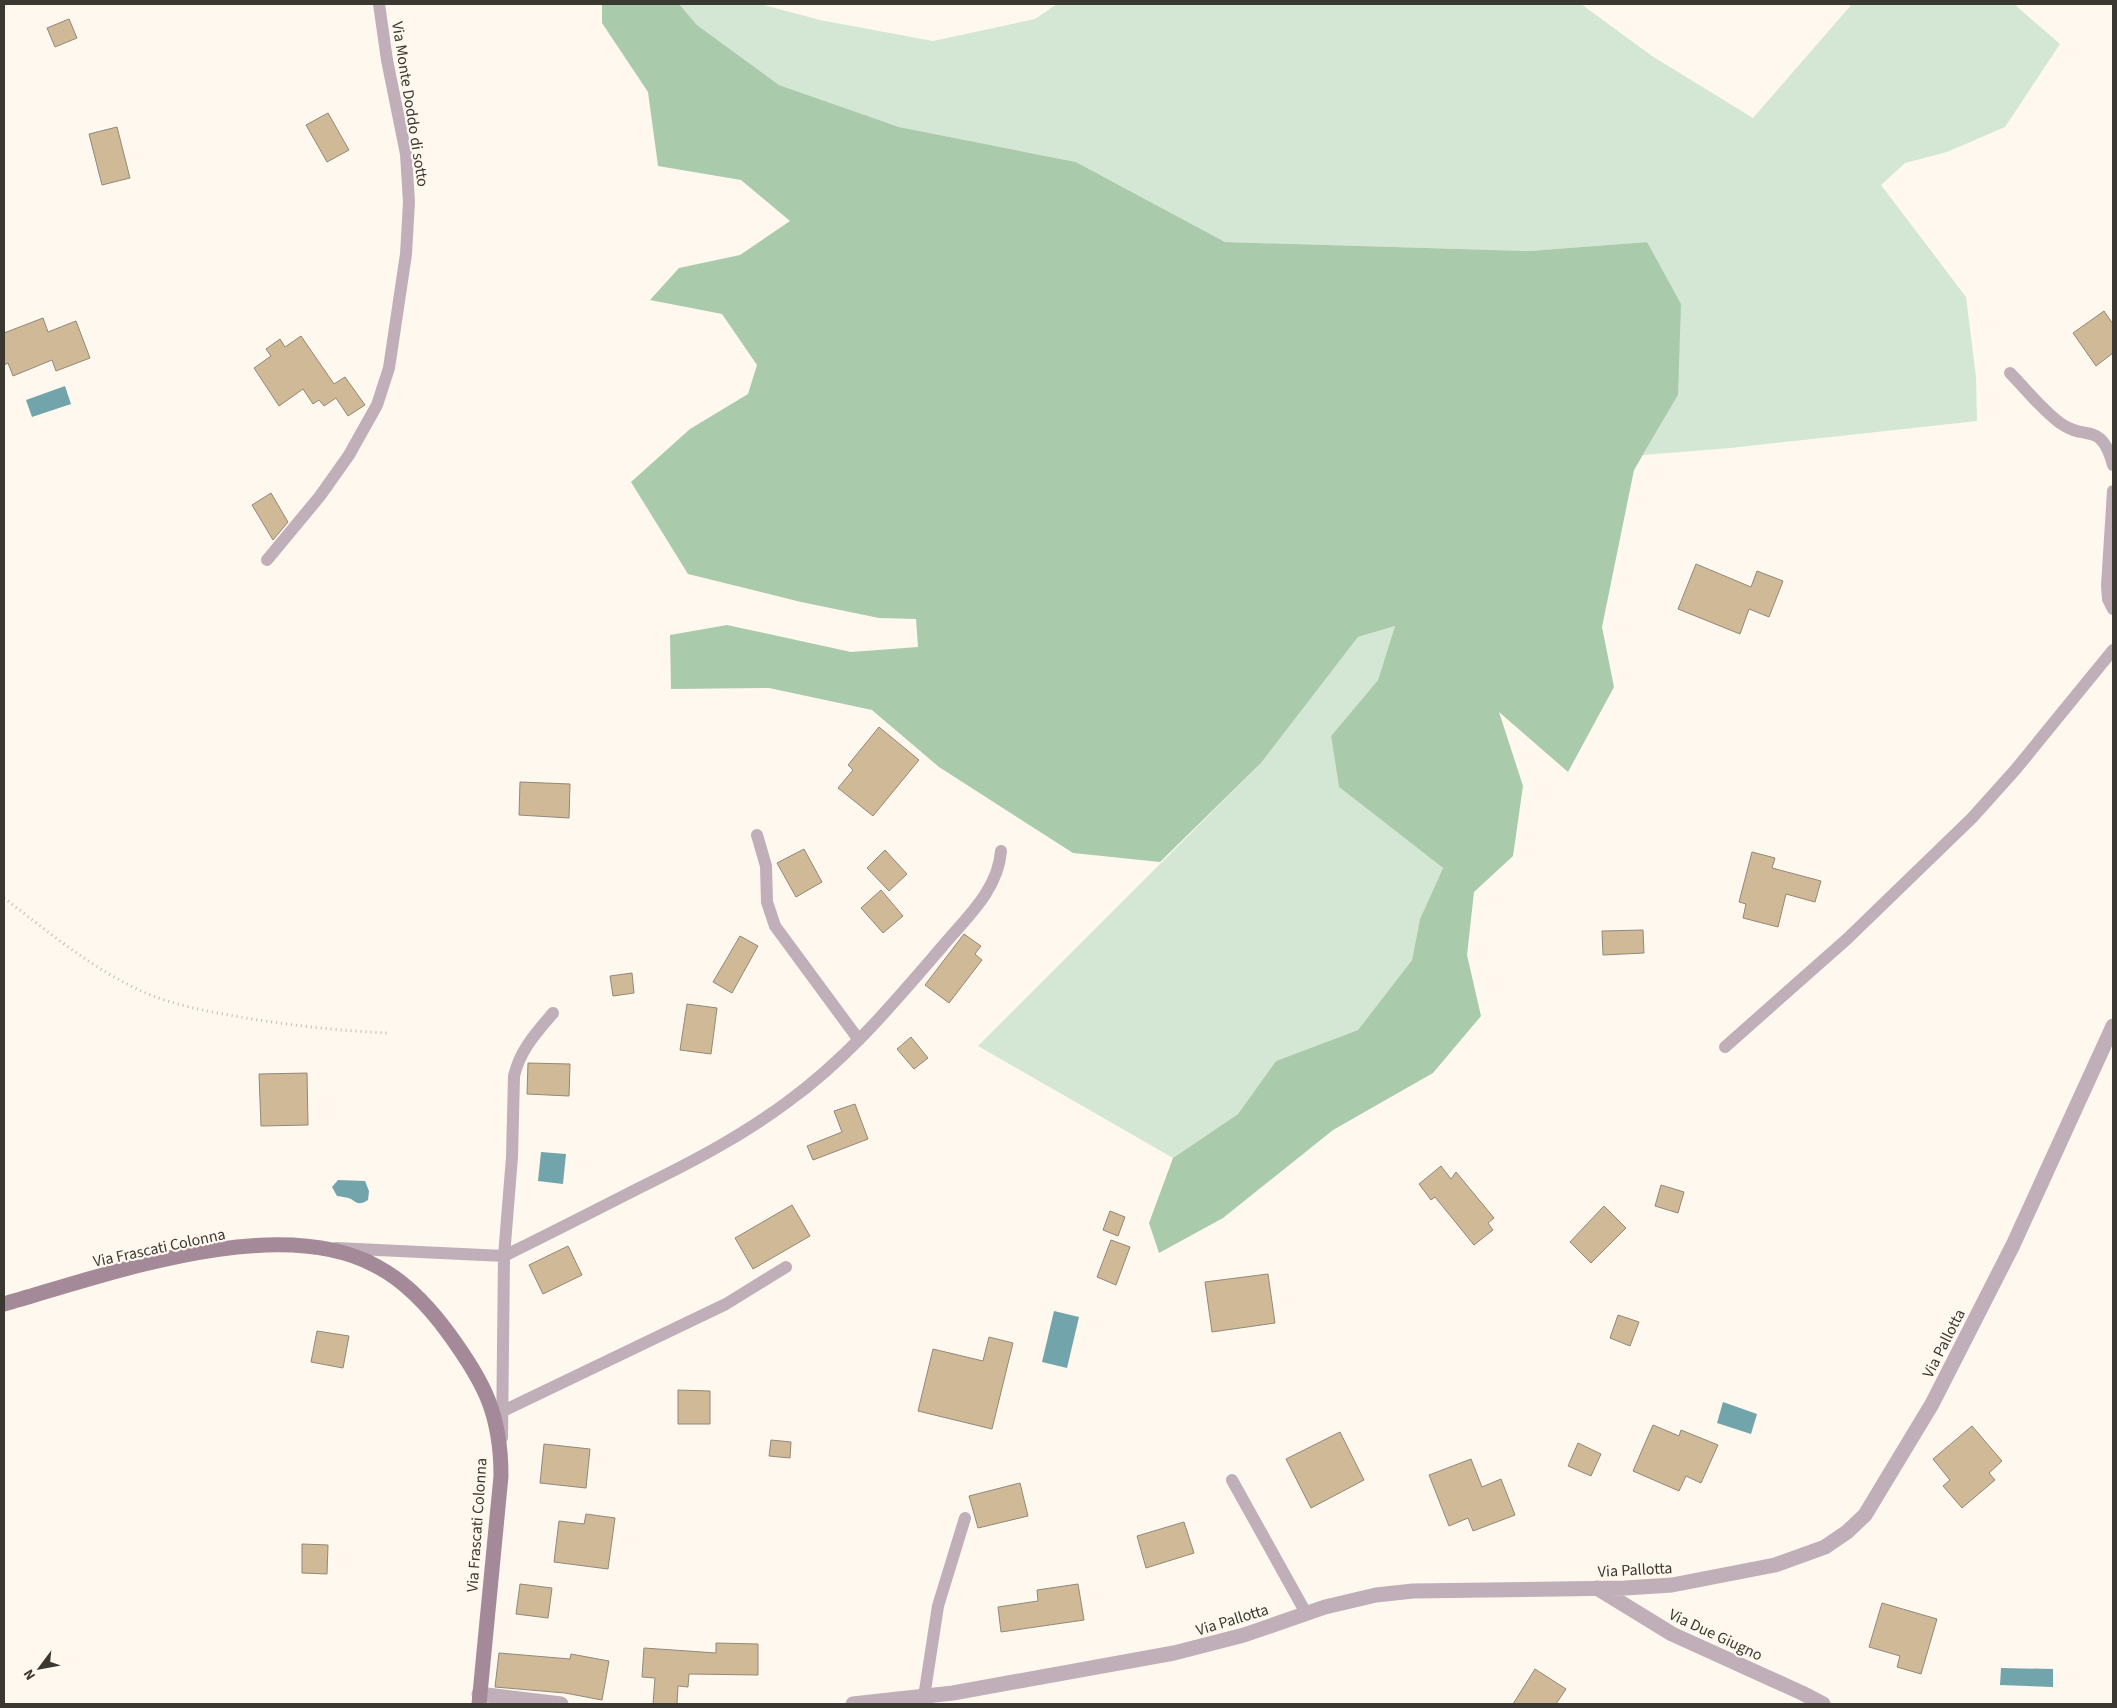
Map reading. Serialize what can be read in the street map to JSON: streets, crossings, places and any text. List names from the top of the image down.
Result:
{
  "streets": {
    "street": ["Via Frascati Colonna", "Via Pallotta", "Via Due Giugno"],
    "lane": ["Via Monte Doddo di sotto"]
  },
  "crossings": [
    ["Via Pallotta", "Via Due Giugno"]
  ],
  "north": "bottom left"
}
